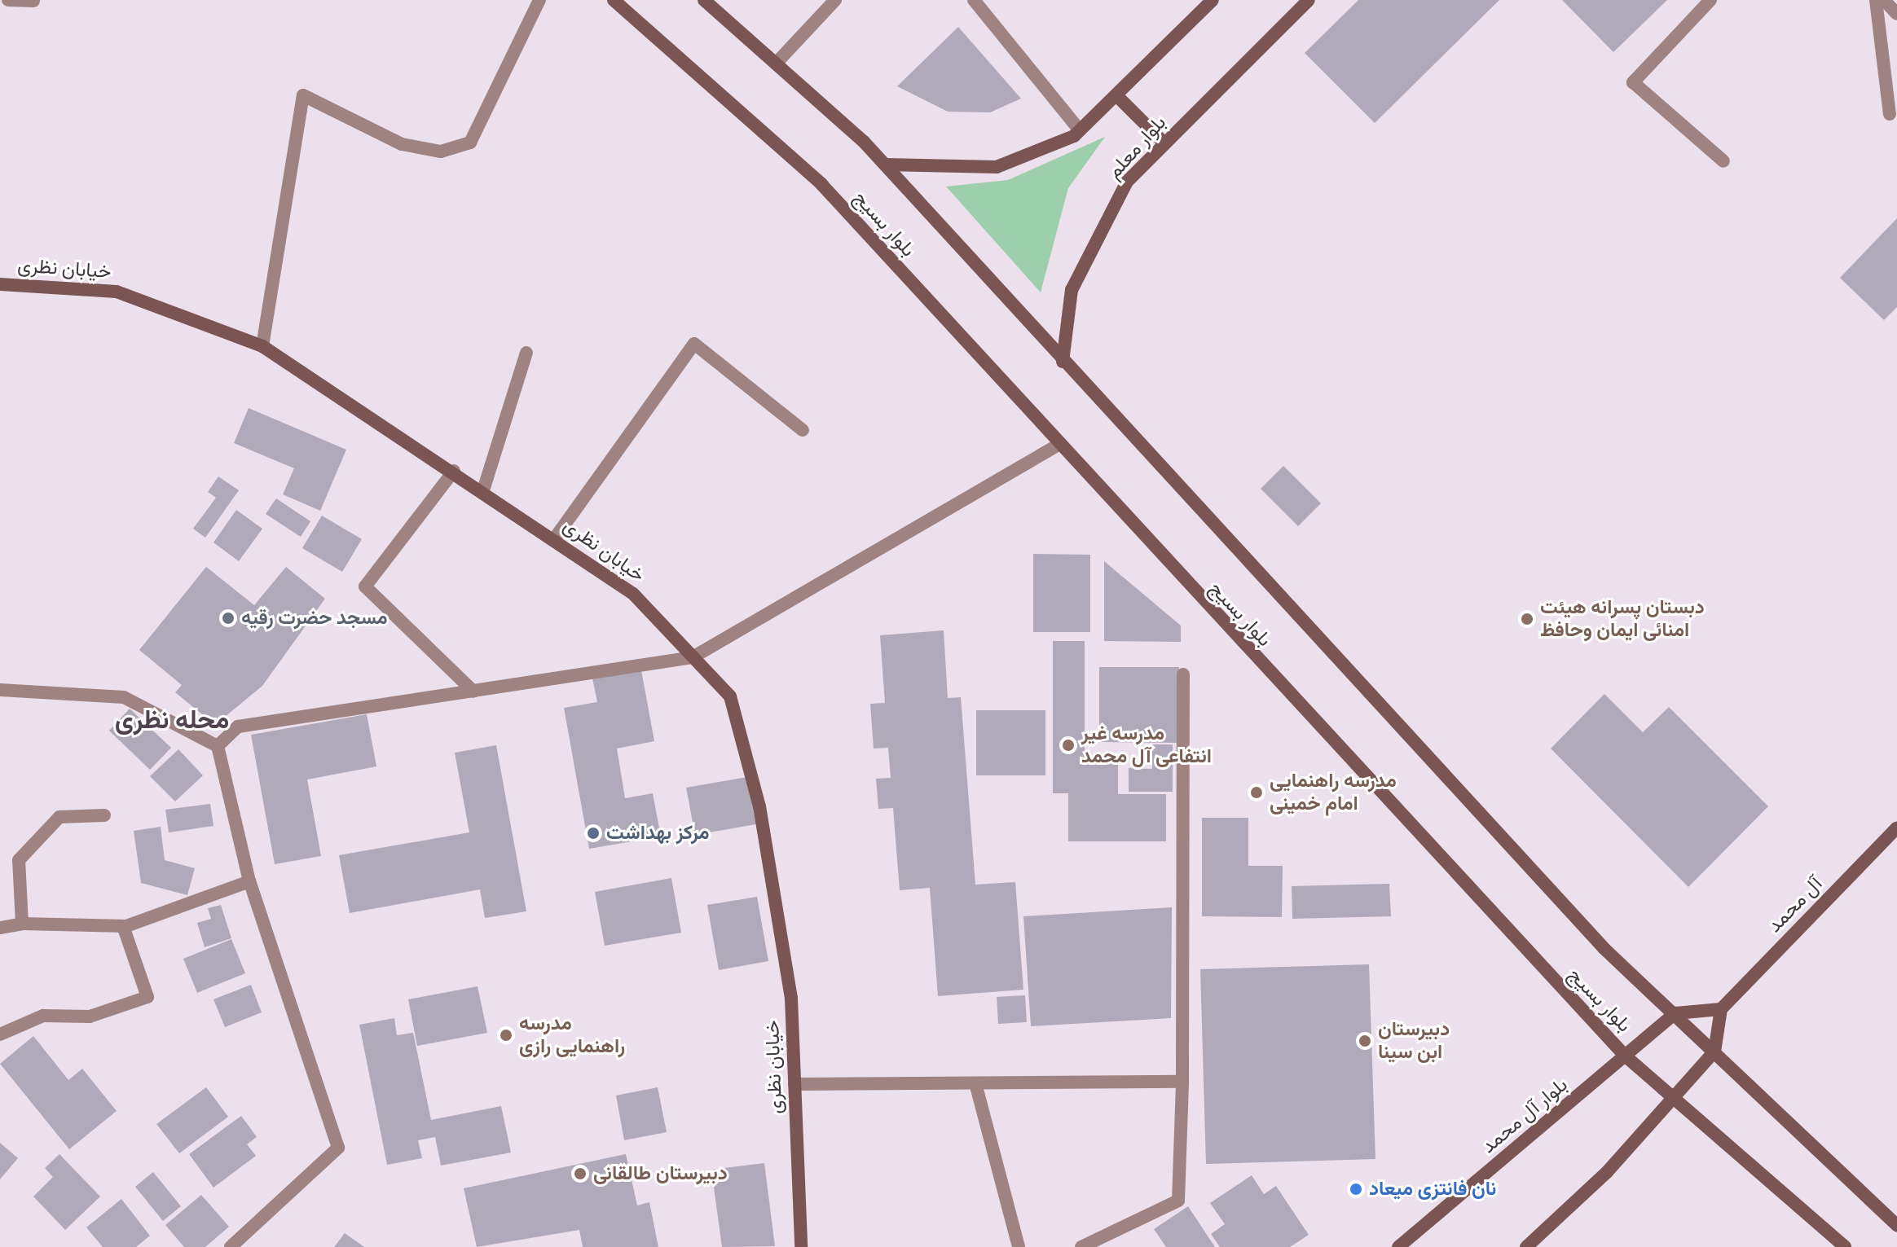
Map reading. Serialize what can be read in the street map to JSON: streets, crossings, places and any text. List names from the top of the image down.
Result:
{
  "streets": {
    "main road": [
      "بلوار معلم",
      "بلوار بسیج",
      "خیابان نظری",
      "آل محمد",
      "بلوار آل محمد"
    ]
  },
  "crossings": [
    ["بلوار معلم", "بلوار بسیج"],
    ["بلوار بسیج", "بلوار آل محمد"]
  ],
  "districts": ["محله نظری"],
  "places": [
    "مسجد حضرت رقیه",
    "دبستان پسرانه هیئت امنائی ایمان وحافظ",
    "مدرسه غیر انتفاعی آل محمد",
    "مدرسه راهنمایی امام خمینی",
    "مرکز بهداشت",
    "مدرسه راهنمایی رازی",
    "دبیرستان ابن سینا",
    "دبیرستان طالقانی",
    "نان فانتزی میعاد"
  ]
}
